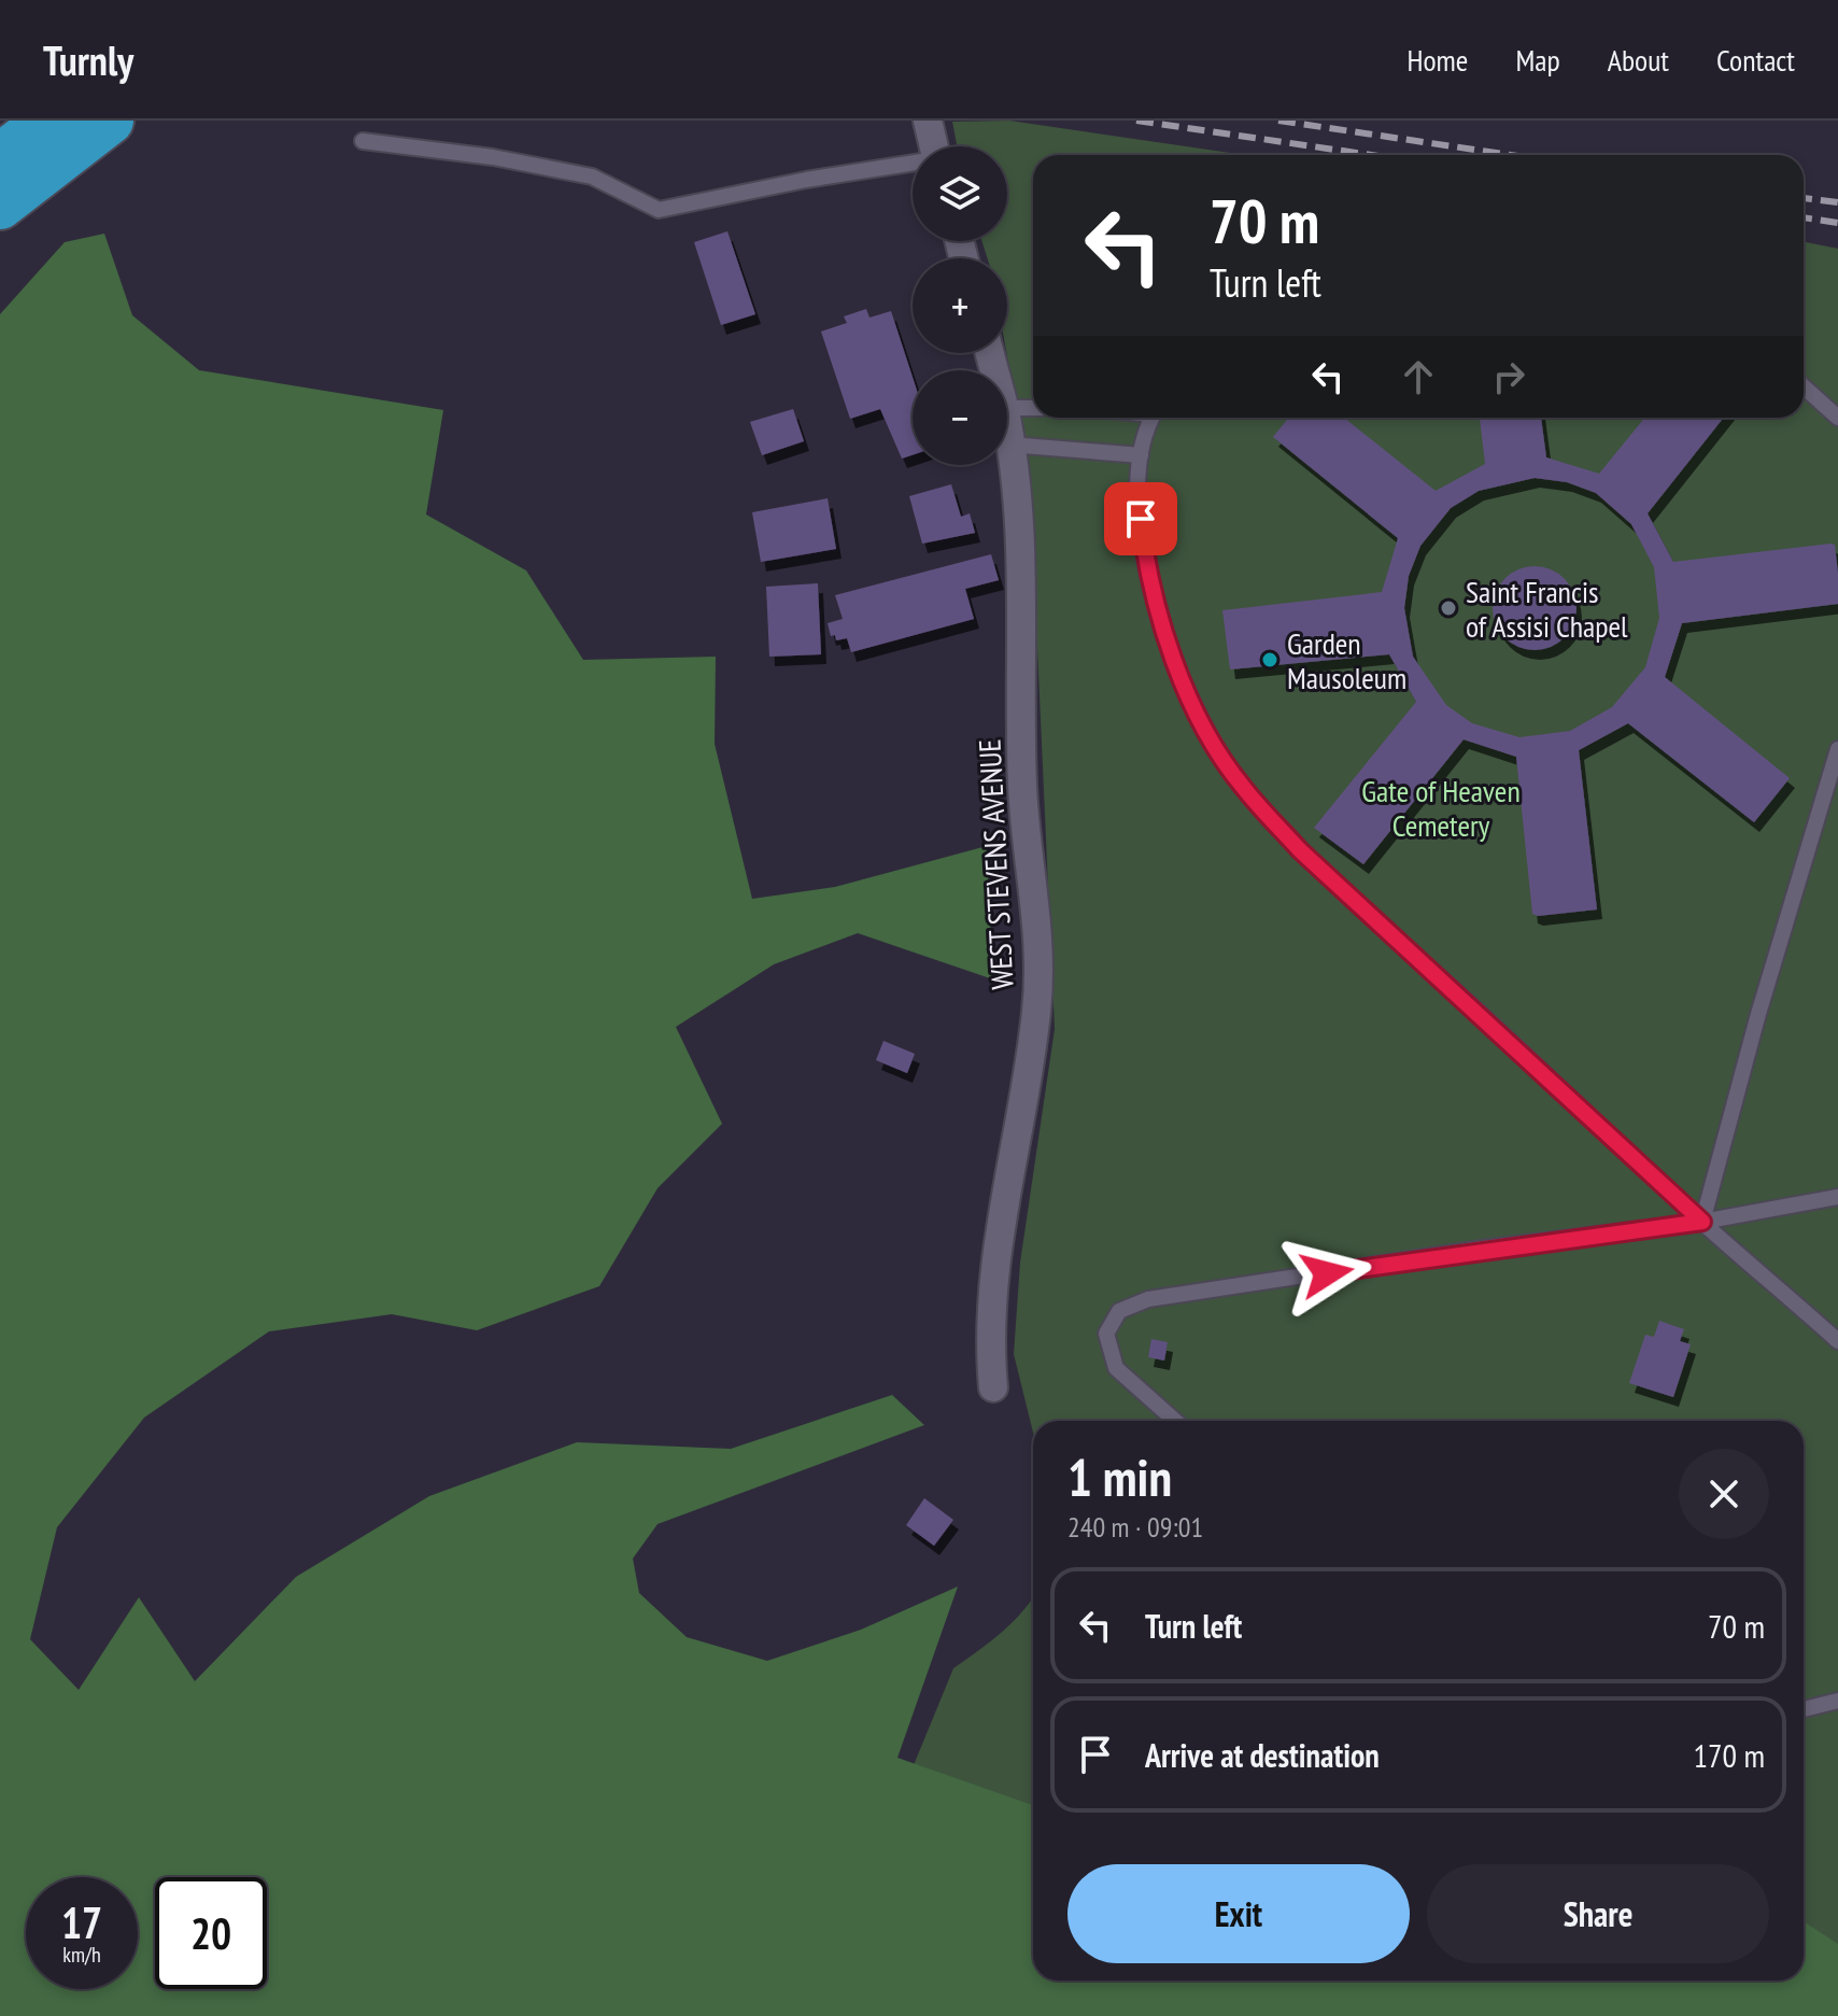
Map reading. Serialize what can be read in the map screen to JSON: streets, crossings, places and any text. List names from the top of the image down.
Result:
{
  "streets": {
    "street": ["WEST STEVENS AVENUE"]
  },
  "parks": ["Gate of Heaven Cemetery"],
  "places": ["Saint Francis of Assisi Chapel", "Garden Mausoleum"],
  "page": {
    "header": "Turnly",
    "nav": [
      "Home",
      "Map",
      "About",
      "Contact"
    ],
    "map_buttons": ["+", "−"],
    "turn": ["70 m", "Turn left"],
    "heading": ["1 min", "240 m · 09:01"],
    "list": [
      {
        "name": "Turn left",
        "value": "70 m"
      },
      {
        "name": "Arrive at destination",
        "value": "170 m"
      }
    ],
    "buttons": ["Exit", "Share"],
    "speed": "17 km/h",
    "limit": "20"
  }
}
